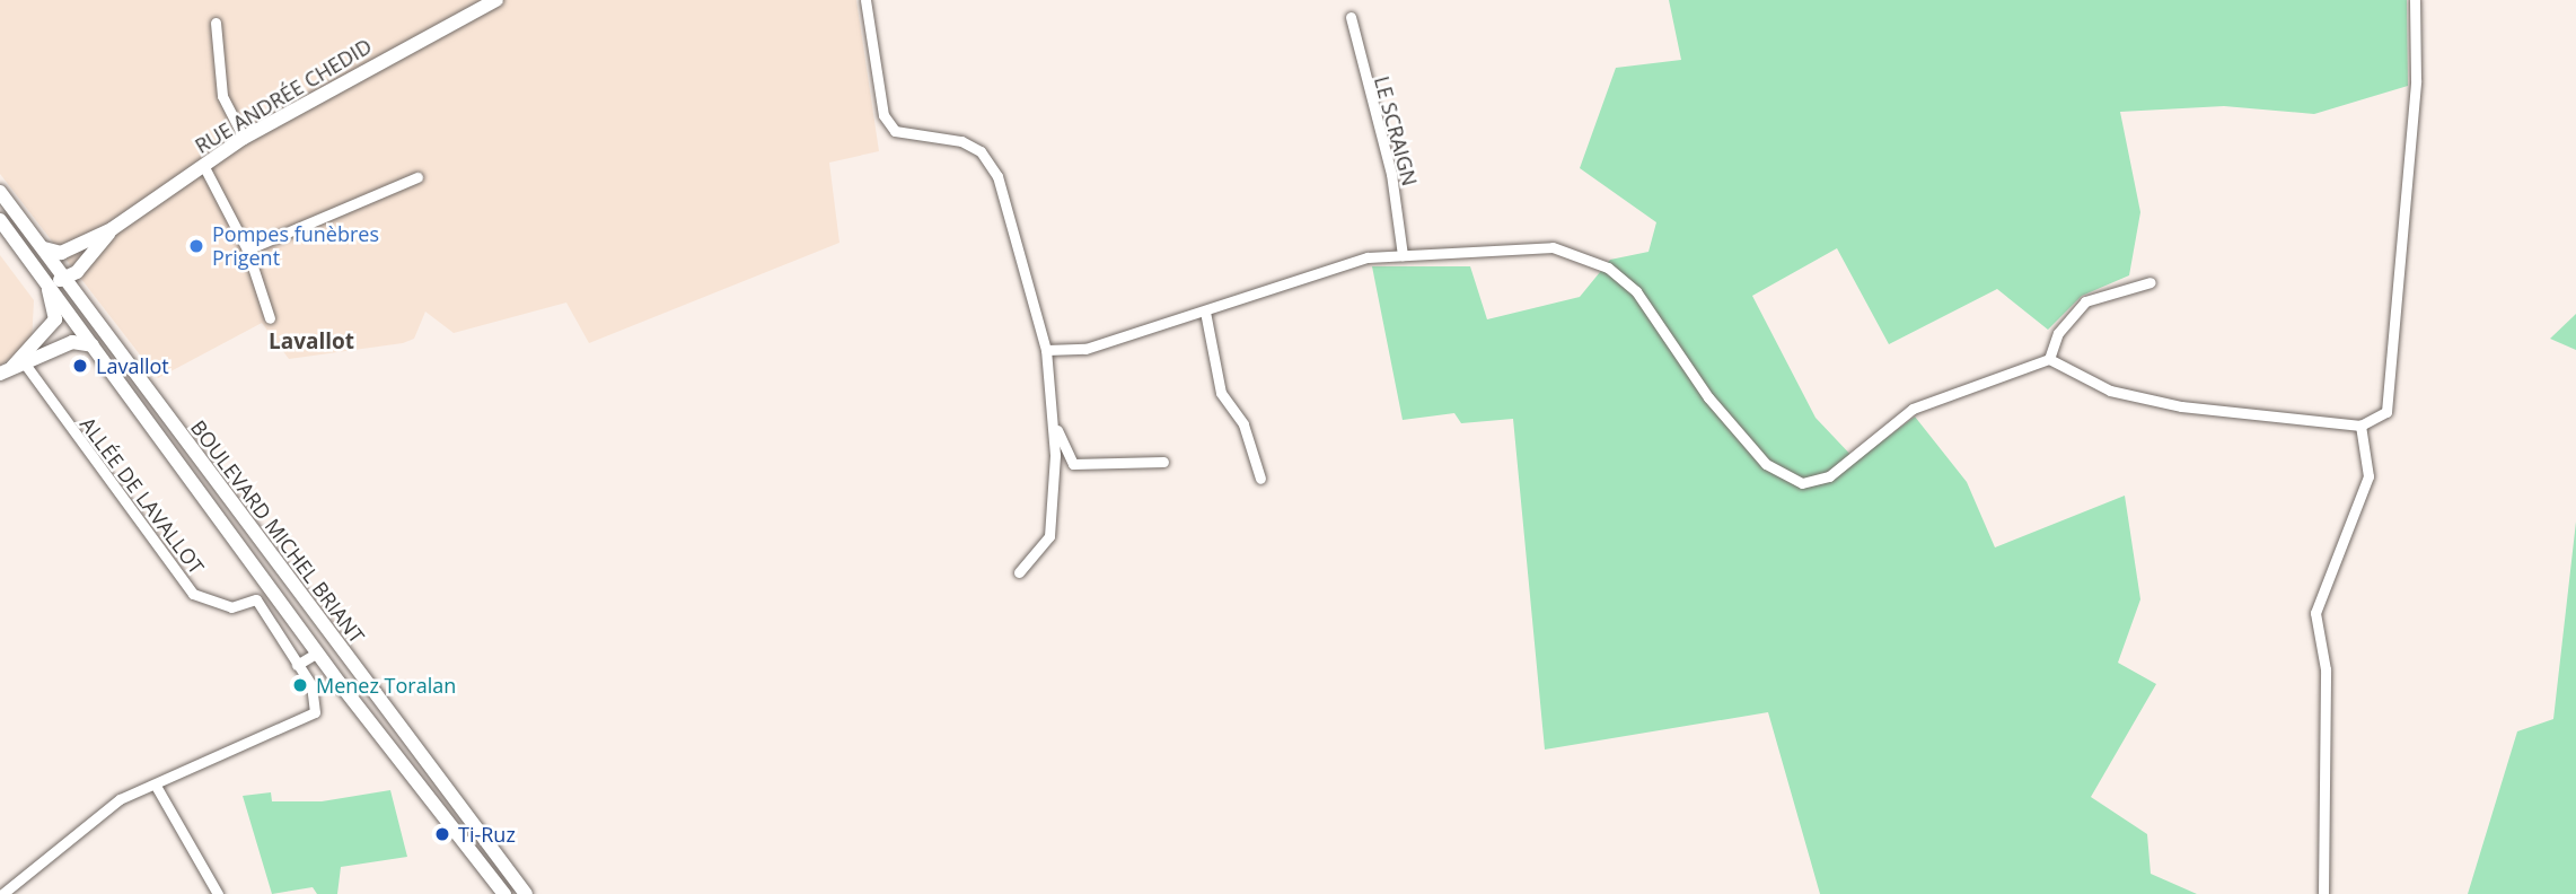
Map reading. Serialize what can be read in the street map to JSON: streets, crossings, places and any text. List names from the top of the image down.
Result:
{
  "streets": {
    "main road": ["RUE ANDRÉE CHEDID", "BOULEVARD MICHEL BRIANT"],
    "street": ["LE SCRAIGN", "ALLÉE DE LAVALLOT"]
  },
  "districts": ["Lavallot"],
  "places": [
    "Pompes funèbres Prigent",
    "Lavallot",
    "Menez Toralan",
    "Ti-Ruz"
  ]
}
